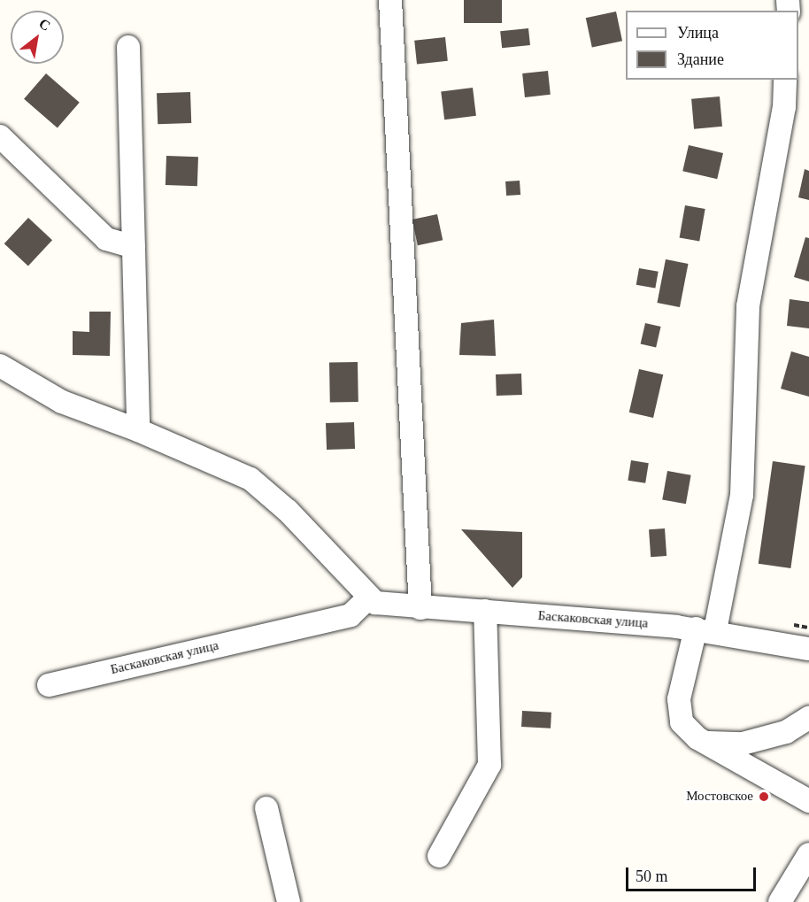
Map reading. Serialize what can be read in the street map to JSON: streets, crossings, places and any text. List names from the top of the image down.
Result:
{
  "streets": {
    "street": ["Баскаковская улица"]
  },
  "places": ["Мостовское"],
  "legend": ["Улица", "Здание"],
  "scale_bar": "50 m",
  "north": "top right"
}
